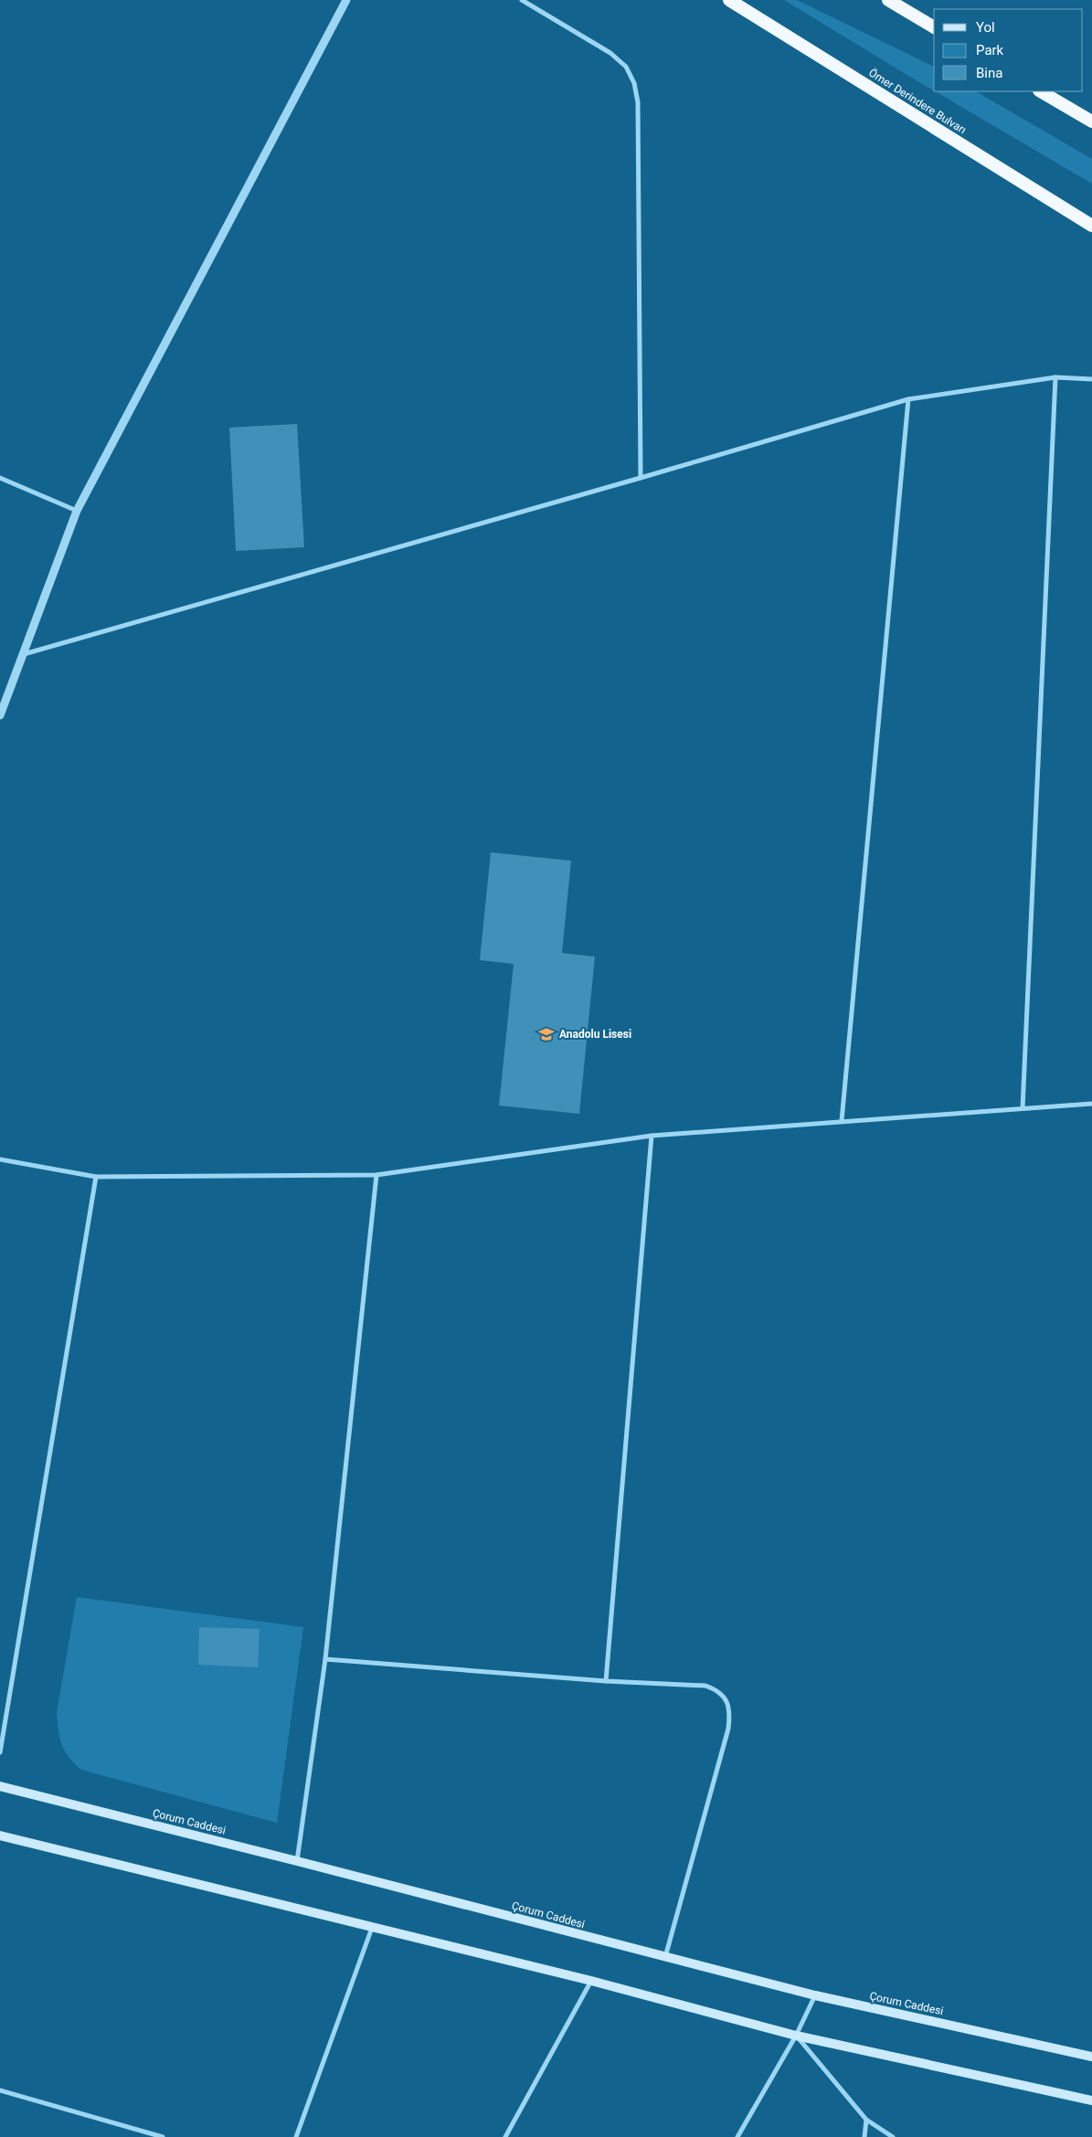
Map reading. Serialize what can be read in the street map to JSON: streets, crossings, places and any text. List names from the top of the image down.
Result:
{
  "streets": {
    "highway": ["Ömer Derindere Bulvarı"],
    "main road": ["Çorum Caddesi"]
  },
  "places": {
    "school or university": ["Anadolu Lisesi"]
  },
  "legend": ["Yol", "Park", "Bina"]
}
